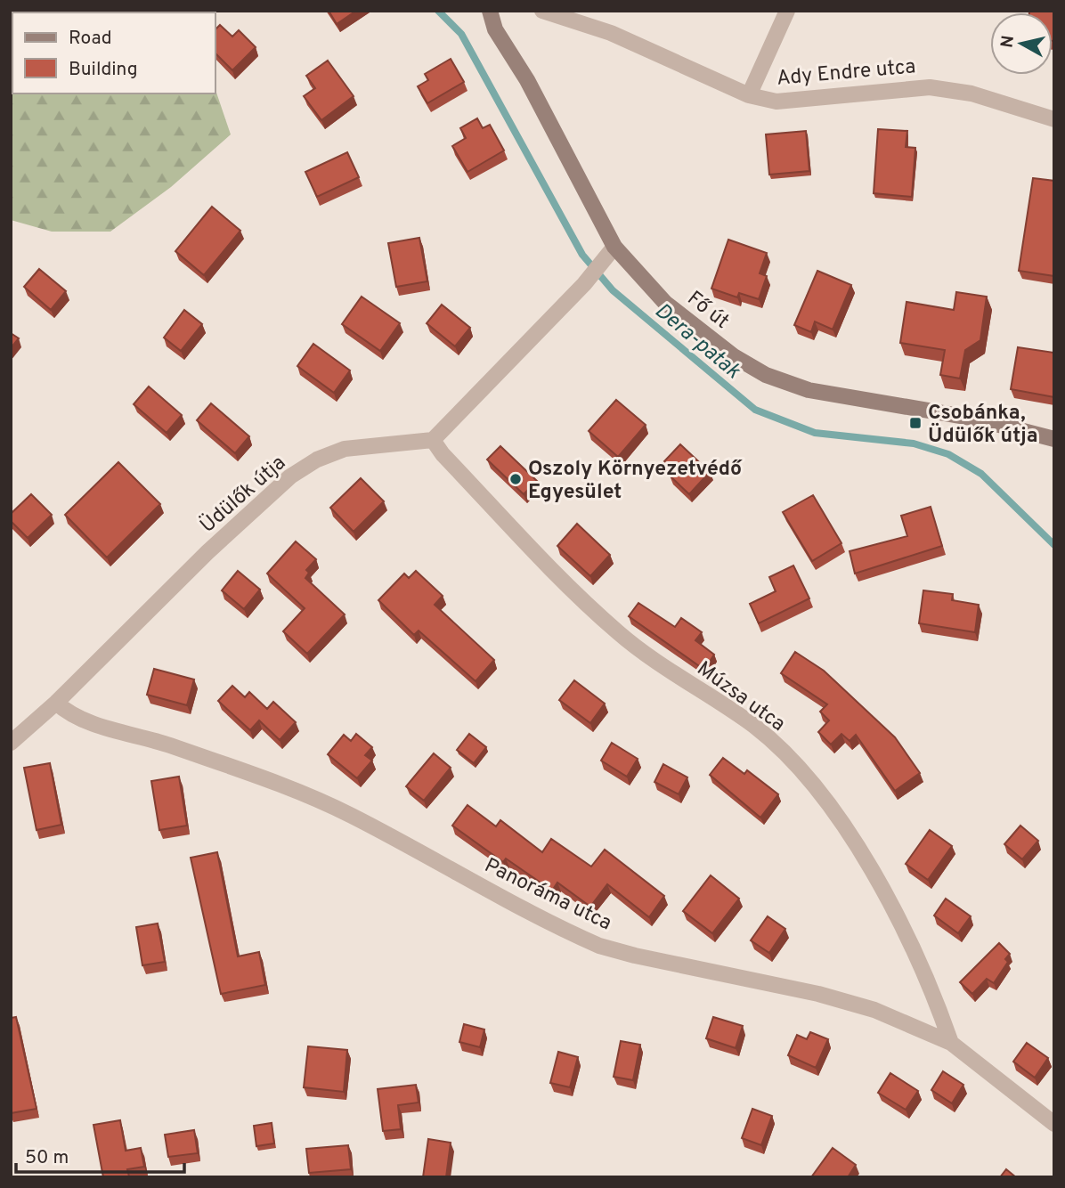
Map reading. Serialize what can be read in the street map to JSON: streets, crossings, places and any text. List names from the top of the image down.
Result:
{
  "streets": {
    "main road": ["Fő út"],
    "street": [
      "Ady Endre utca",
      "Üdülők útja",
      "Múzsa utca",
      "Panoráma utca"
    ]
  },
  "crossings": [
    ["Üdülők útja", "Múzsa utca"],
    ["Üdülők útja", "Panoráma utca"],
    ["Múzsa utca", "Panoráma utca"]
  ],
  "water": ["Dera-patak"],
  "places": {
    "transit": ["Csobánka, Üdülők útja"],
    "other": ["Oszoly Környezetvédő Egyesület"]
  },
  "legend": ["Road", "Building"],
  "scale_bar": "50 m",
  "north": "left"
}
